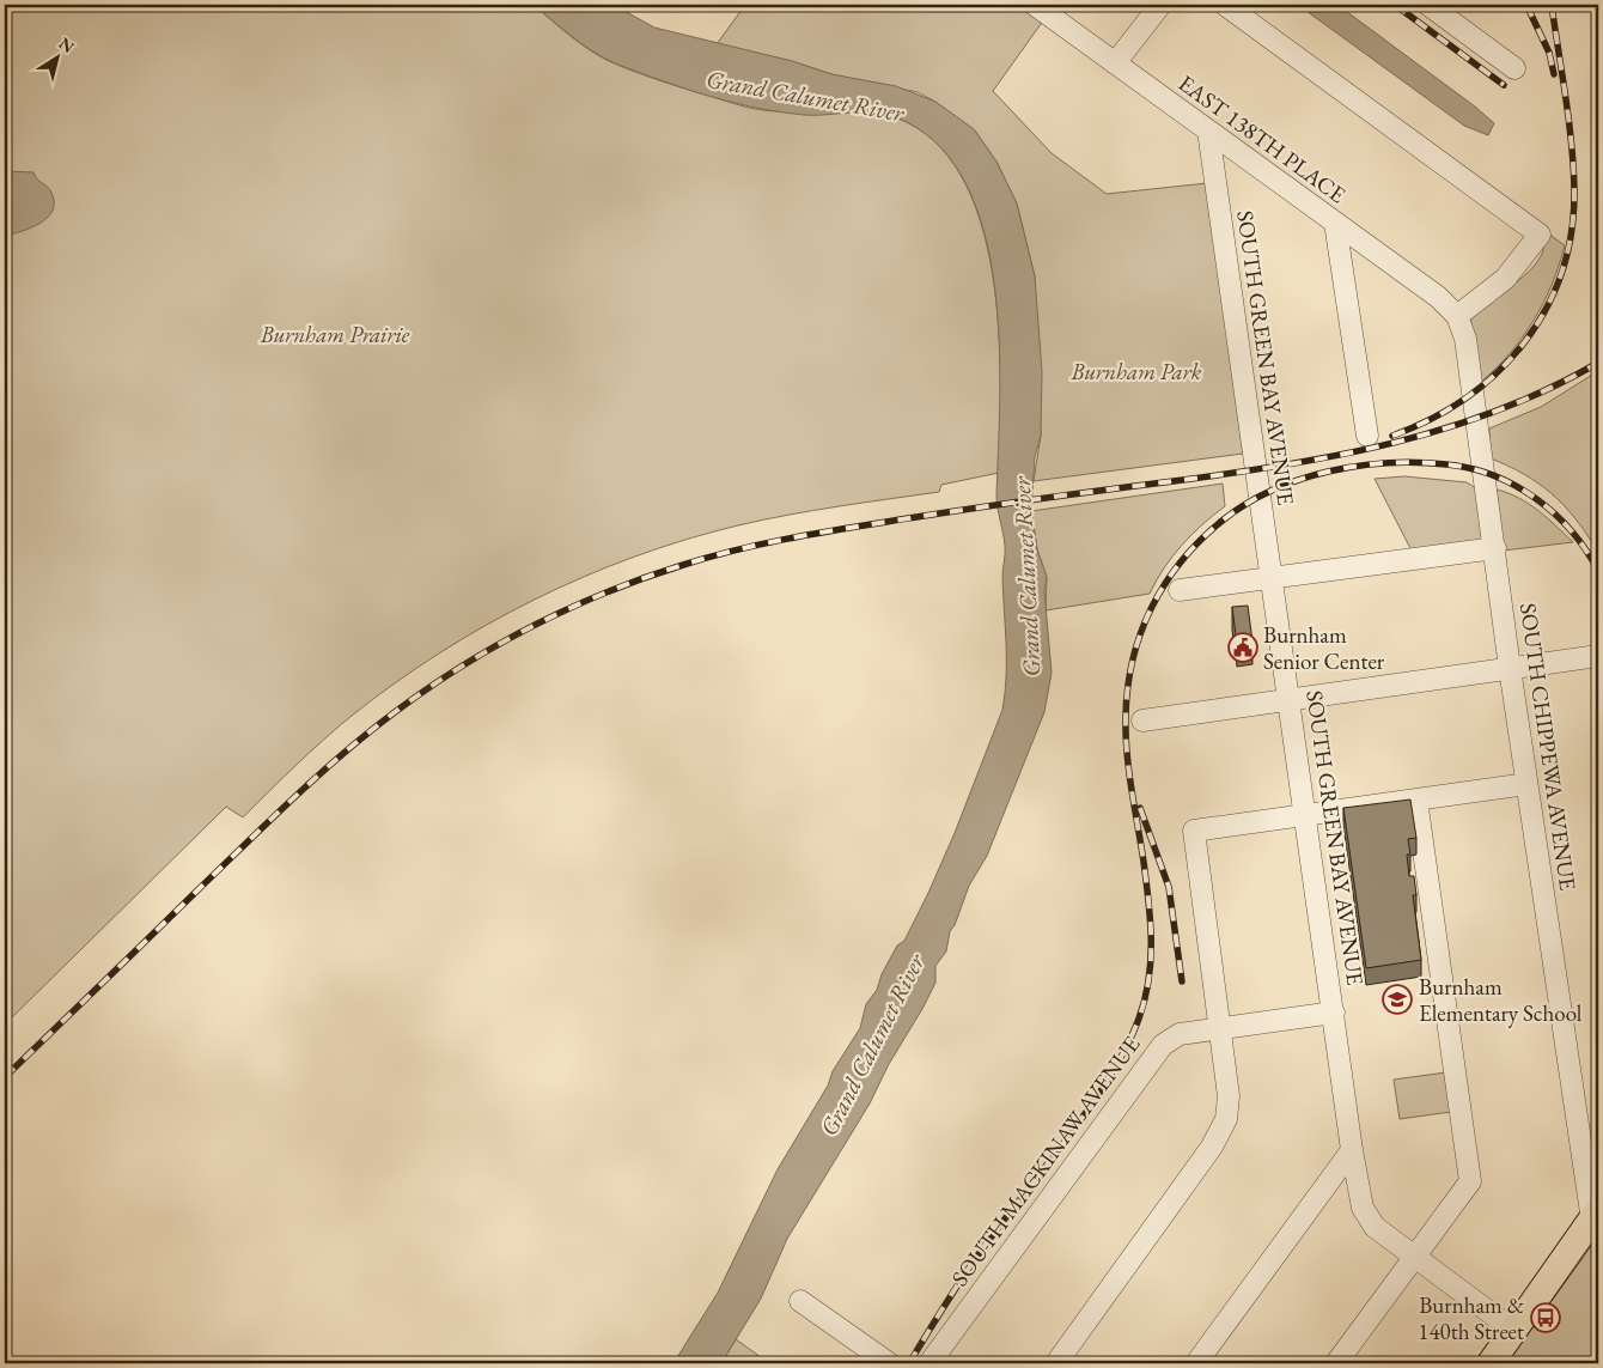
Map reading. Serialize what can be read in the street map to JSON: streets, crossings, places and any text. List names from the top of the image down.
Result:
{
  "streets": {
    "street": [
      "EAST 138TH PLACE",
      "SOUTH GREEN BAY AVENUE",
      "SOUTH CHIPPEWA AVENUE",
      "SOUTH MACKINAW AVENUE"
    ]
  },
  "crossings": [
    ["EAST 138TH PLACE", "SOUTH GREEN BAY AVENUE"],
    ["EAST 138TH PLACE", "SOUTH CHIPPEWA AVENUE"],
    ["SOUTH GREEN BAY AVENUE", "SOUTH MACKINAW AVENUE"]
  ],
  "water": ["Grand Calumet River"],
  "parks": ["Burnham Prairie", "Burnham Park"],
  "places": {
    "public building": ["Burnham Senior Center"],
    "school or university": ["Burnham Elementary School"],
    "bus stop": ["Burnham & 140th Street"]
  },
  "north": "top right"
}
